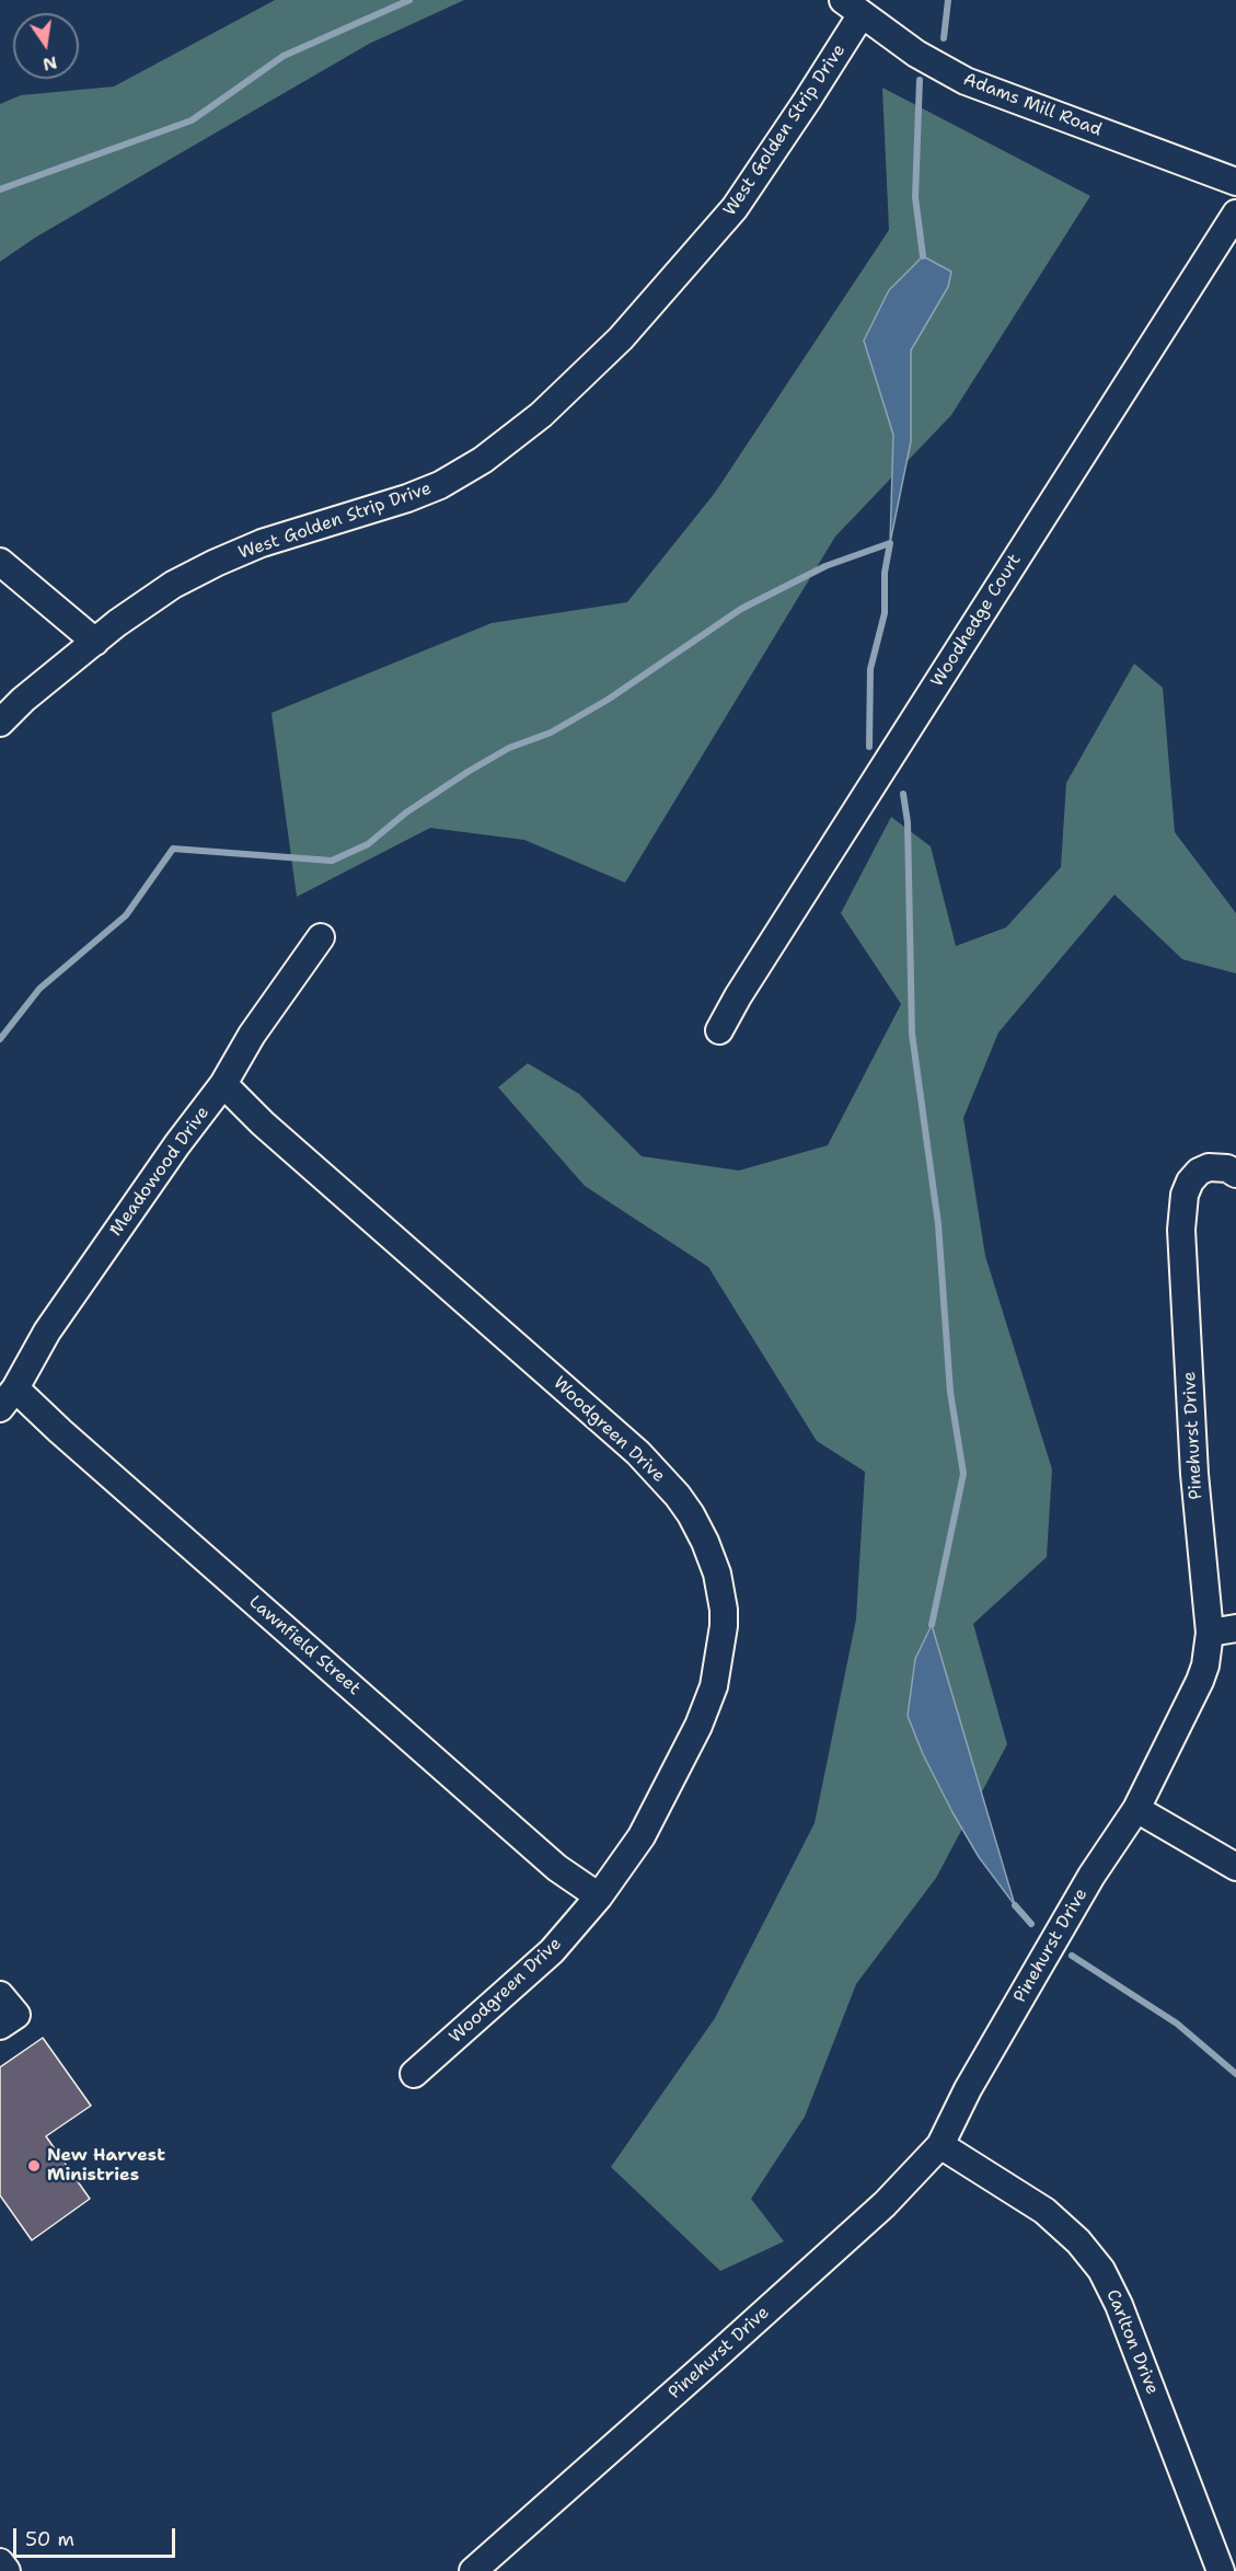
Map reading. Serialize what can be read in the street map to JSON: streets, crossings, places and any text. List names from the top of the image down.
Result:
{
  "streets": {
    "street": [
      "Adams Mill Road",
      "West Golden Strip Drive",
      "Woodhedge Court",
      "Meadowood Drive",
      "Woodgreen Drive",
      "Pinehurst Drive",
      "Lawnfield Street",
      "Carlton Drive"
    ]
  },
  "crossings": [
    ["Adams Mill Road", "West Golden Strip Drive"],
    ["Meadowood Drive", "Woodgreen Drive"],
    ["Meadowood Drive", "Lawnfield Street"],
    ["Woodgreen Drive", "Lawnfield Street"],
    ["Pinehurst Drive", "Carlton Drive"]
  ],
  "places": ["New Harvest Ministries"],
  "scale_bar": "50 m",
  "north": "bottom"
}
